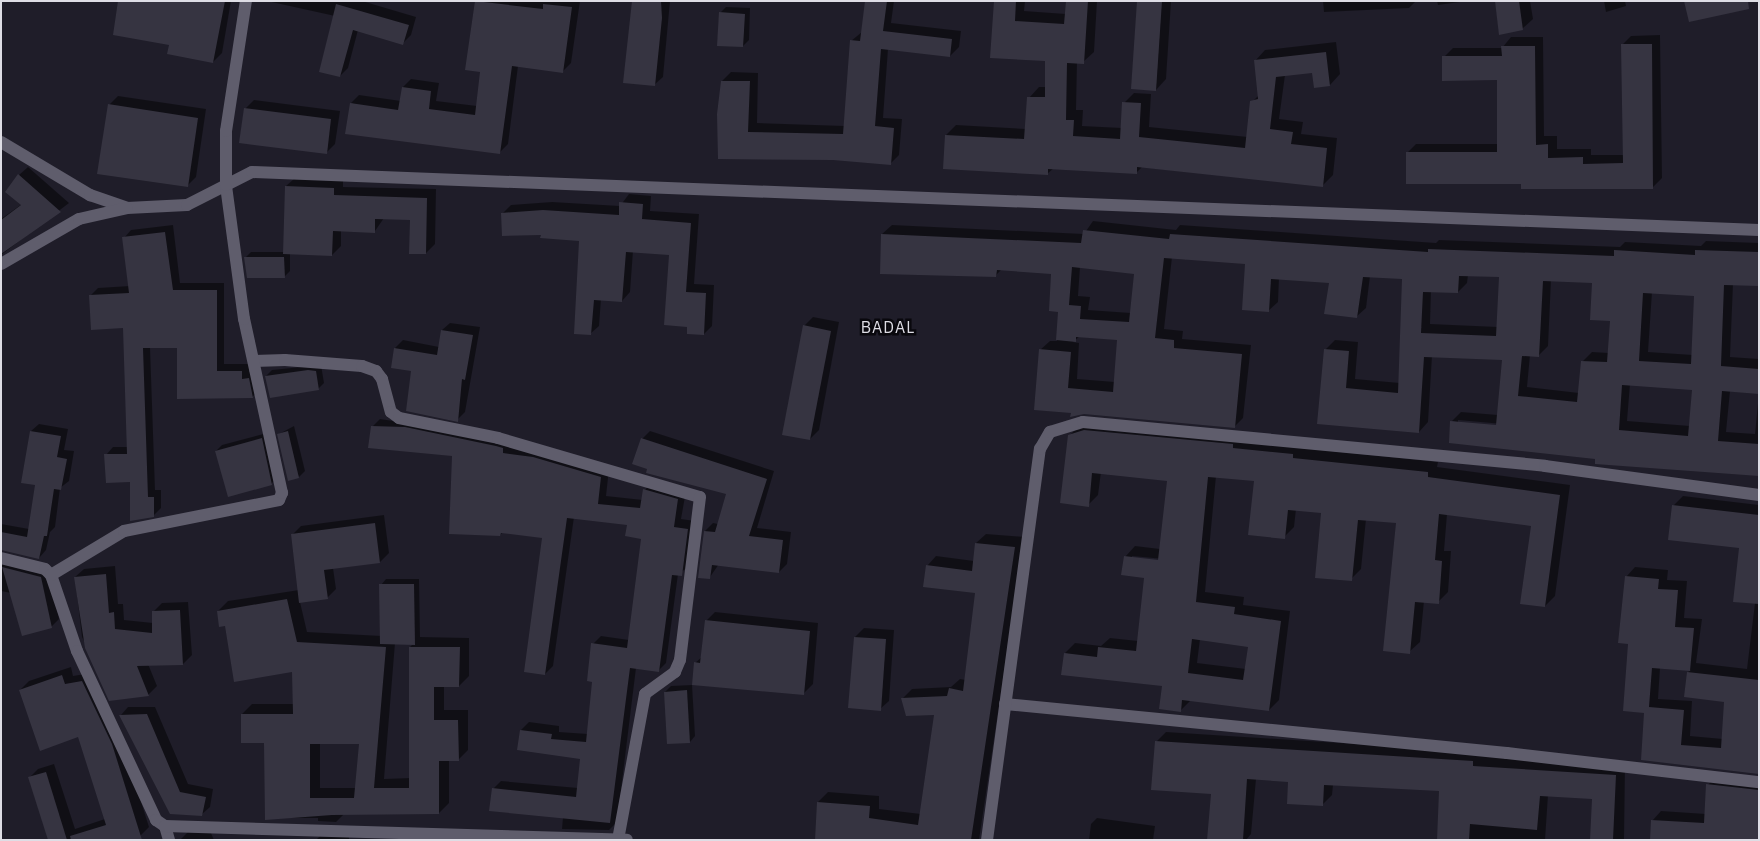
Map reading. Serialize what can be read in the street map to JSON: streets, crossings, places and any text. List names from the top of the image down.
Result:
{
  "districts": ["BADAL"]
}
